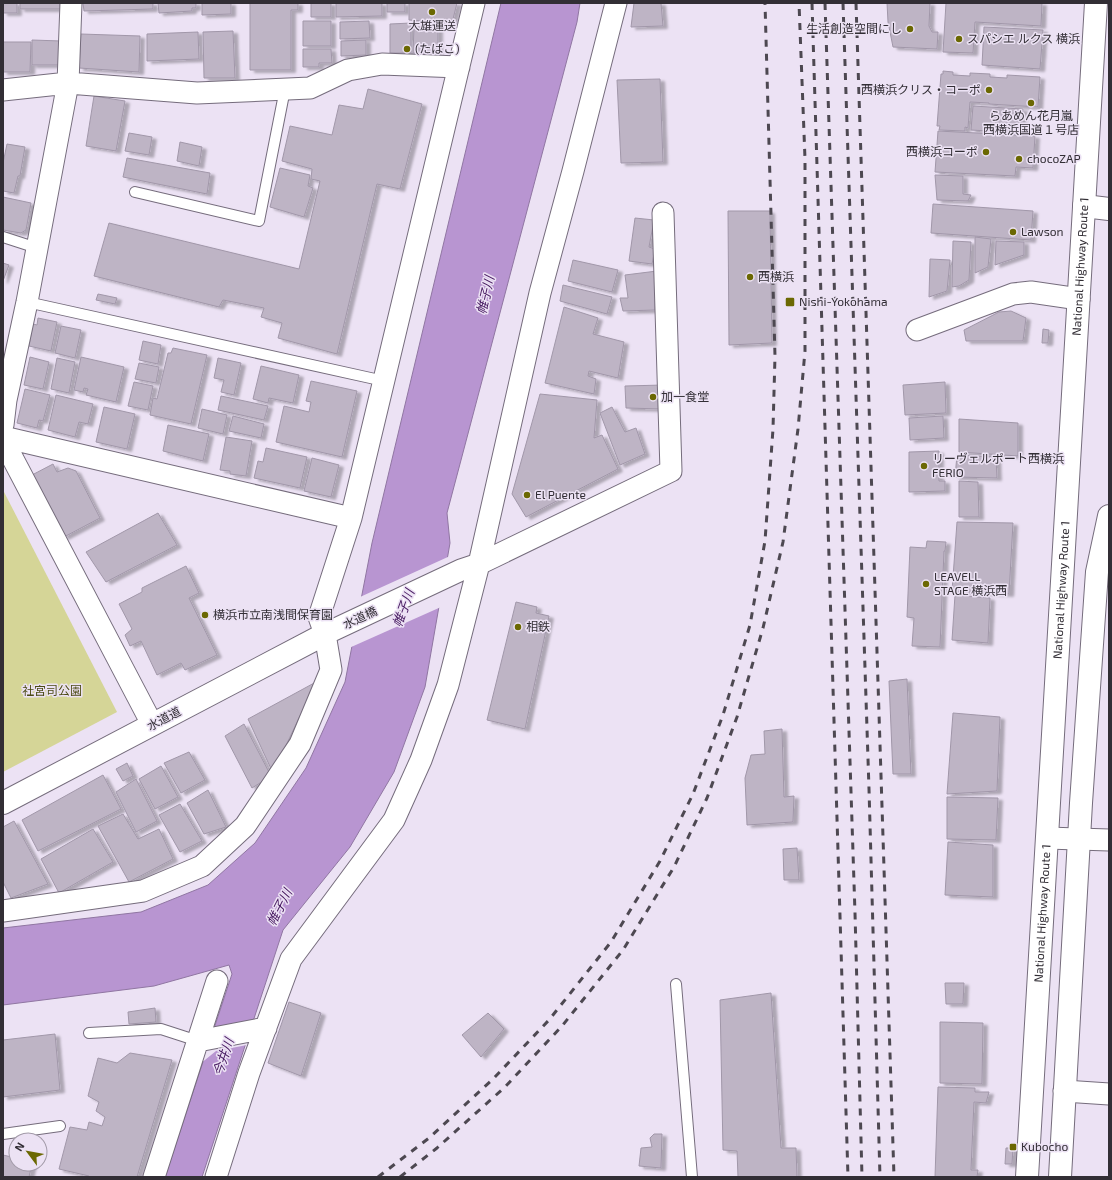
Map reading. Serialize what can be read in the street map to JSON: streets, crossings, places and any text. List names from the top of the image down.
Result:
{
  "streets": {
    "main road": ["National Highway Route 1", "水道道"],
    "street": ["水道橋"]
  },
  "crossings": [
    ["水道橋", "水道道"]
  ],
  "water": ["帷子川", "今井川"],
  "parks": ["社宮司公園"],
  "places": {
    "other": [
      "大雄運送",
      "生活創造空間にし",
      "スパシエ ルクス 横浜",
      "(たばこ)",
      "西横浜クリス・コーポ",
      "らあめん花月嵐 西横浜国道１号店",
      "西横浜コーポ",
      "chocoZAP",
      "Lawson",
      "西横浜",
      "加一食堂",
      "リーヴェルポート西横浜 FERIO",
      "El Puente",
      "LEAVELL STAGE 横浜西",
      "横浜市立南浅間保育園",
      "相鉄"
    ],
    "transit": ["Nishi-Yokohama", "Kubocho"]
  },
  "north": "top left"
}
